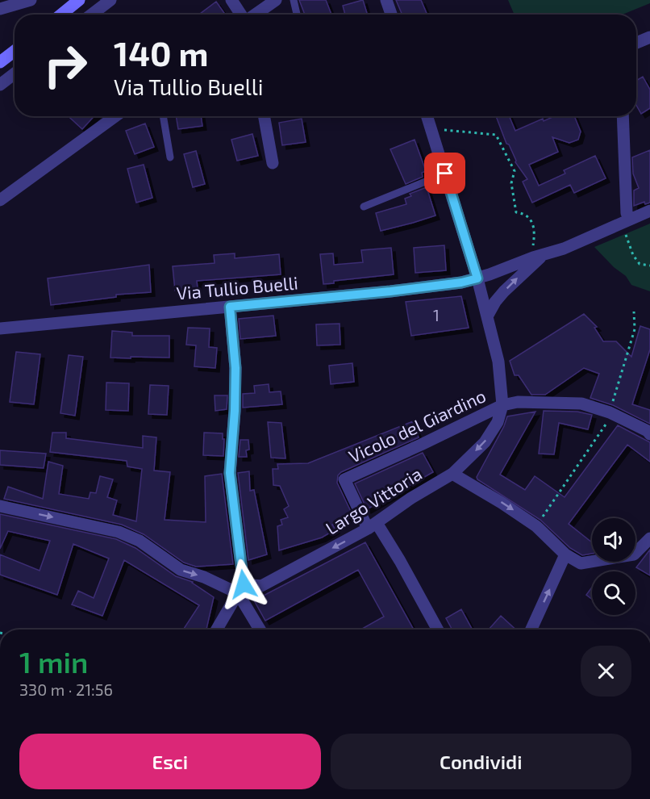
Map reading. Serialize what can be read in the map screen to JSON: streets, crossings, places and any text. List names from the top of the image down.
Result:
{
  "streets": {
    "street": ["Via Tullio Buelli", "Vicolo del Giardino", "Largo Vittoria"]
  },
  "crossings": [
    ["Vicolo del Giardino", "Largo Vittoria"]
  ],
  "one_way": ["Largo Vittoria"],
  "house_numbers": ["1"],
  "page": {
    "turn": ["140 m", "Via Tullio Buelli"],
    "heading": ["1 min", "330 m · 21:56"],
    "buttons": ["Esci", "Condividi"]
  }
}
